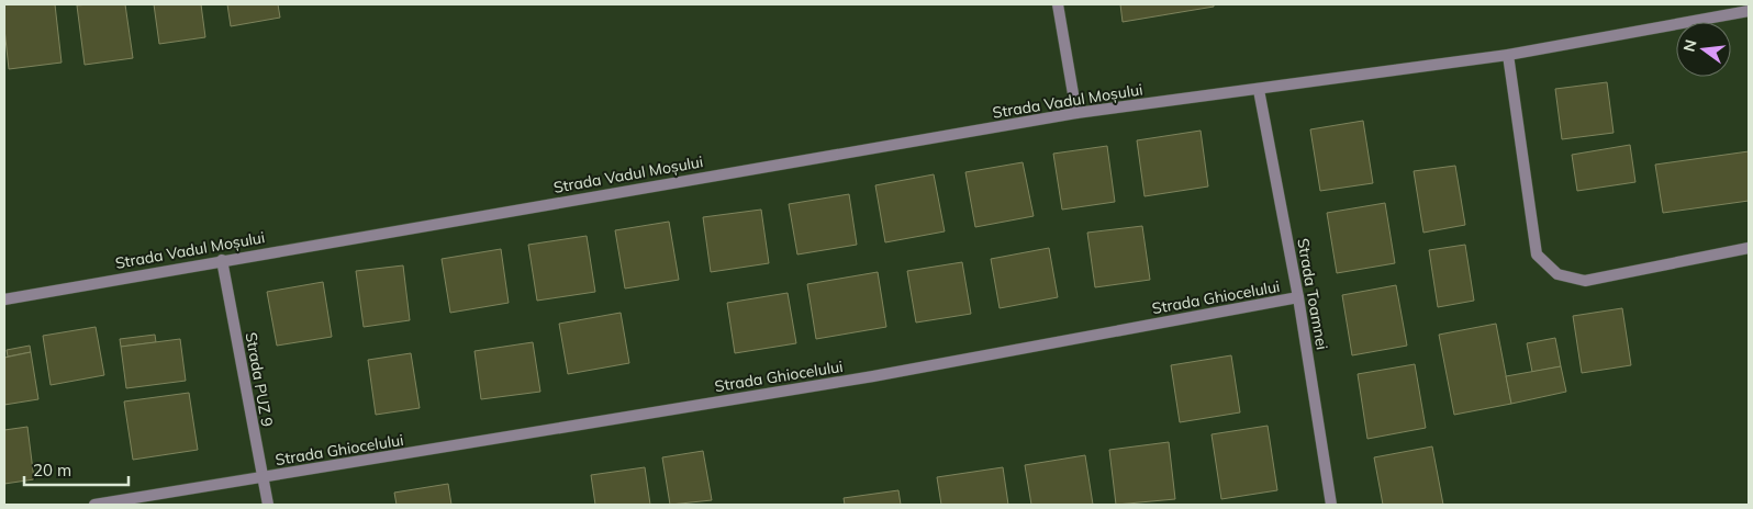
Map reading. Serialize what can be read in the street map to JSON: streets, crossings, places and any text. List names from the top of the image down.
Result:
{
  "streets": {
    "street": [
      "Strada Vadul Moșului",
      "Strada Toamnei",
      "Strada Ghiocelului",
      "Strada PUZ 9"
    ]
  },
  "crossings": [
    ["Strada Vadul Moșului", "Strada Toamnei"],
    ["Strada Vadul Moșului", "Strada PUZ 9"],
    ["Strada Toamnei", "Strada Ghiocelului"],
    ["Strada Ghiocelului", "Strada PUZ 9"]
  ],
  "scale_bar": "20 m",
  "north": "left"
}
